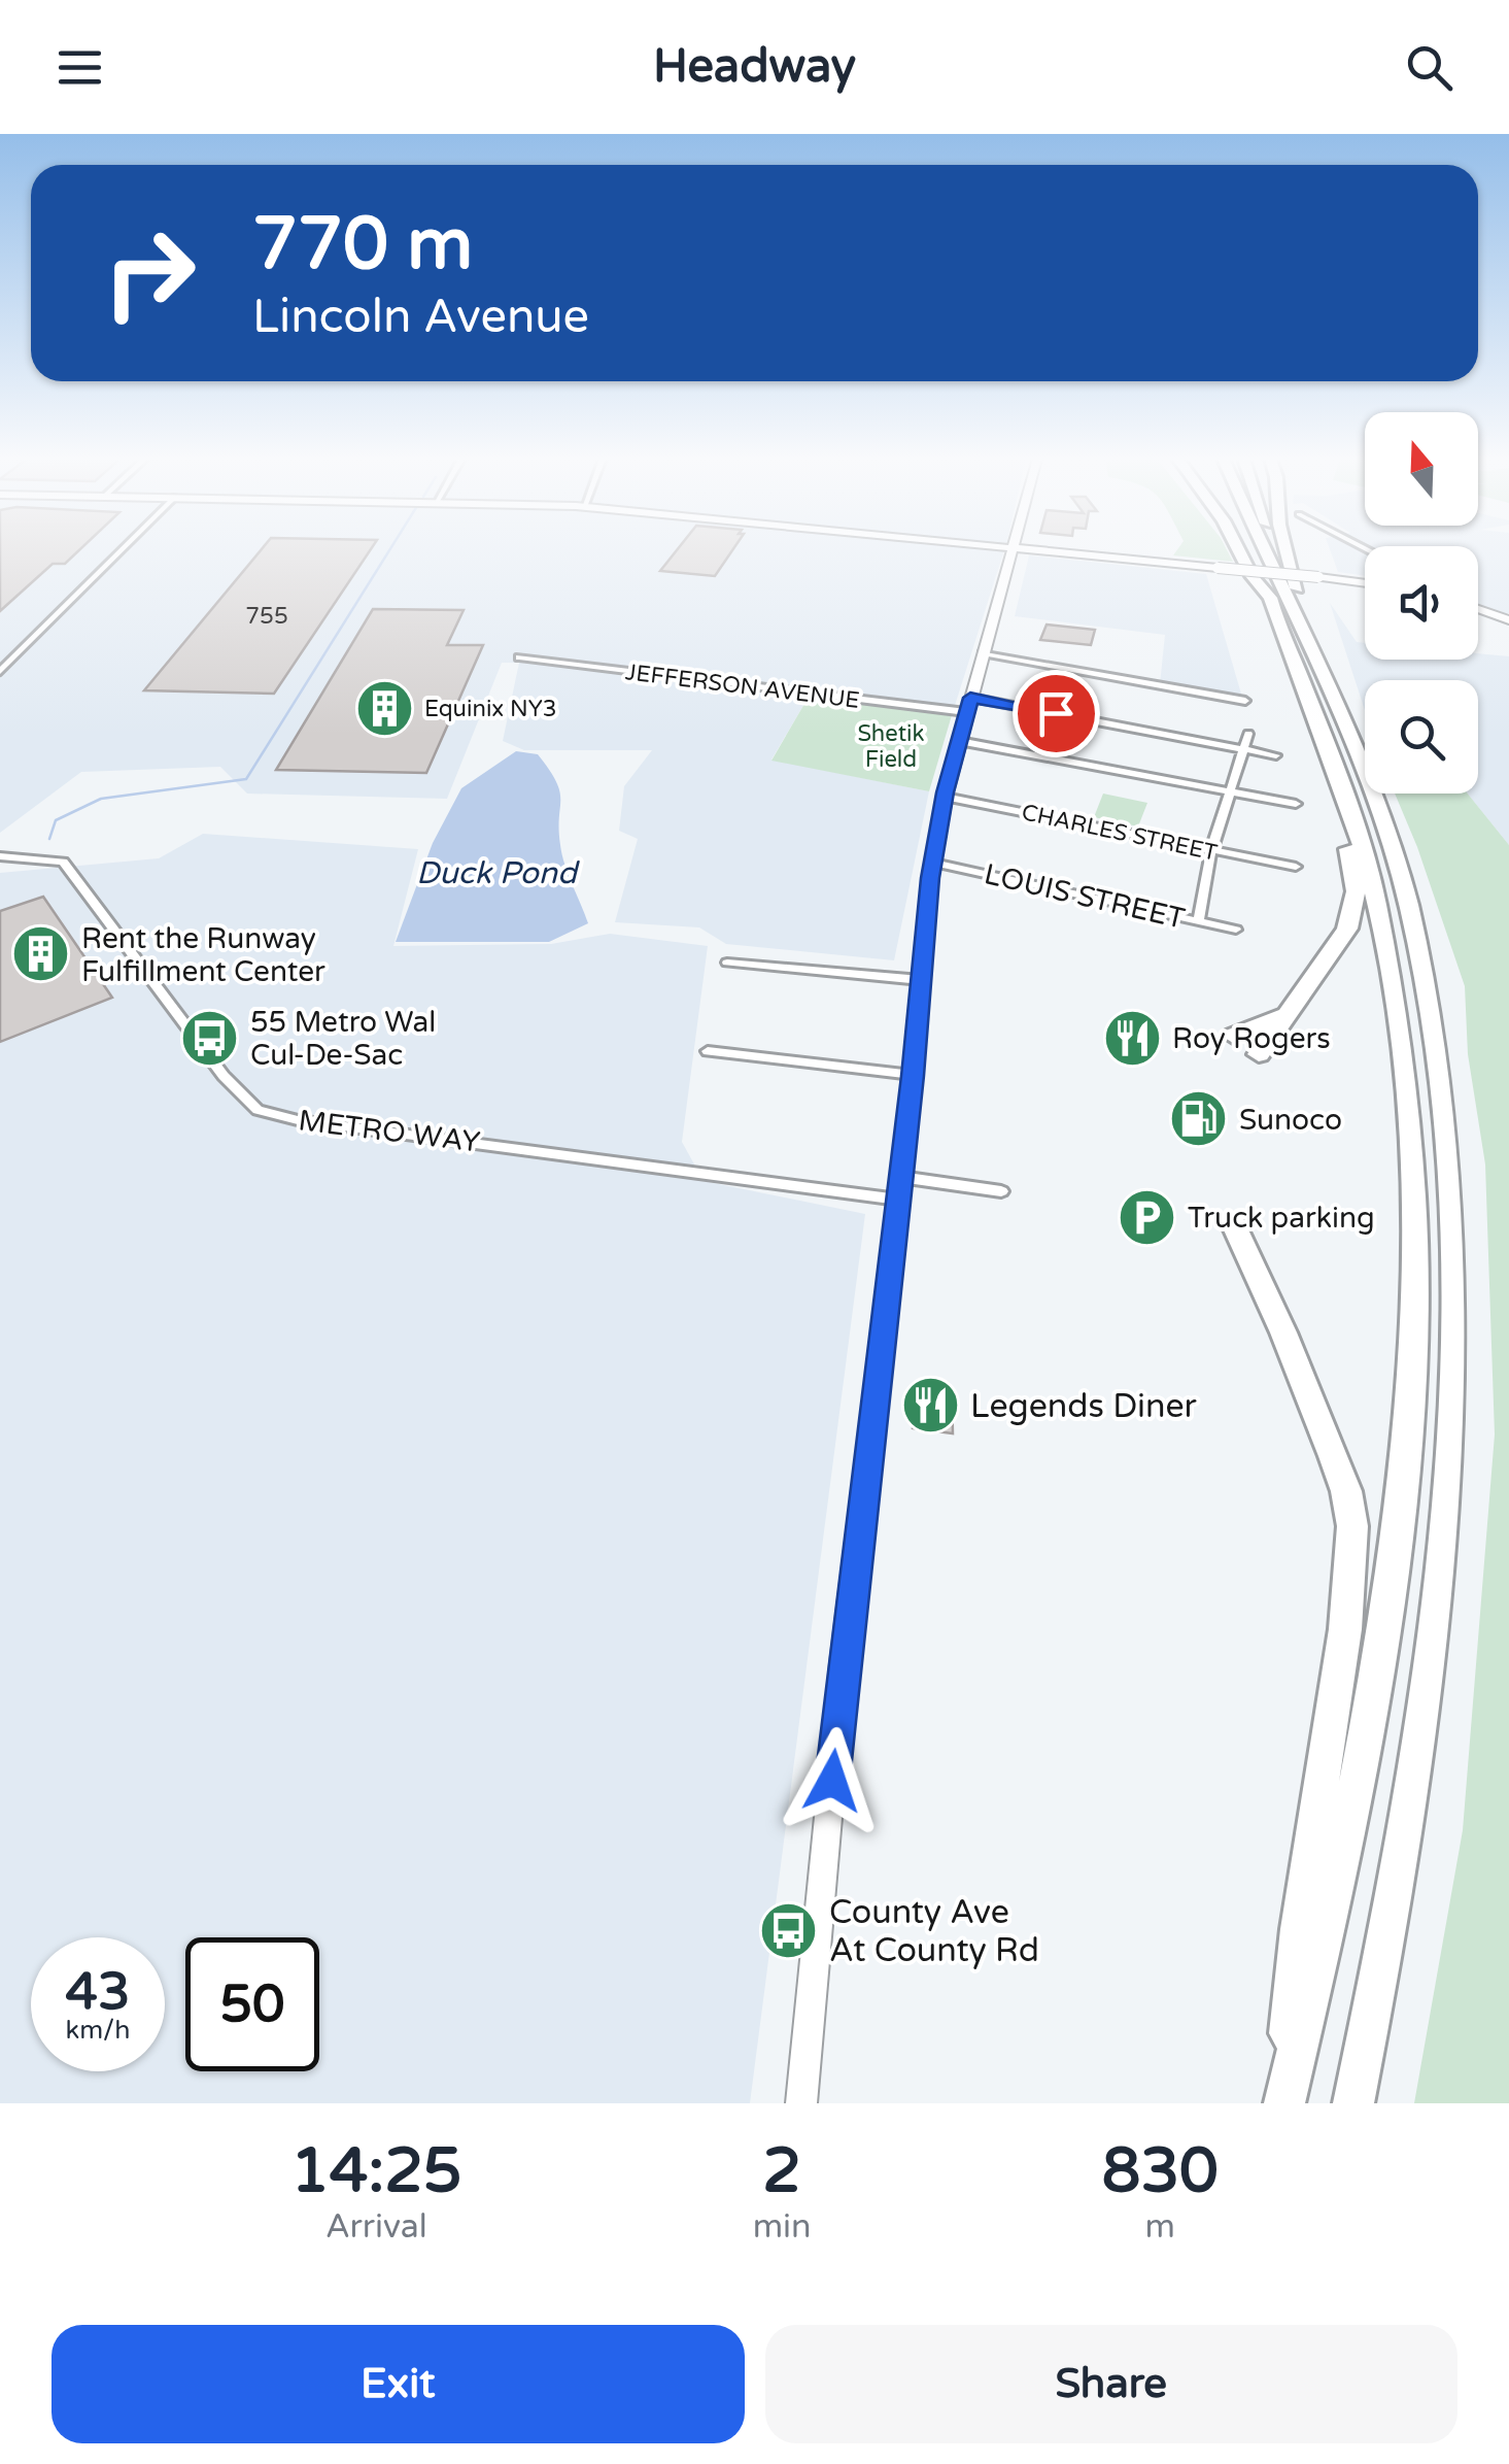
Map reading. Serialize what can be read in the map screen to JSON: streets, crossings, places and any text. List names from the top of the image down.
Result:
{
  "streets": {
    "street": [
      "JEFFERSON AVENUE",
      "CHARLES STREET",
      "LOUIS STREET",
      "METRO WAY"
    ]
  },
  "water": ["Duck Pond"],
  "parks": ["Shetik Field"],
  "places": {
    "building": ["Equinix NY3", "Rent the Runway Fulfillment Center"],
    "bus stop": ["55 Metro Wal Cul-De-Sac", "County Ave At County Rd"],
    "restaurant": ["Roy Rogers", "Legends Diner"],
    "fuel station": ["Sunoco"],
    "parking": ["Truck parking"]
  },
  "house_numbers": ["755"],
  "north": "top",
  "page": {
    "header": "Headway",
    "turn": ["770 m", "Lincoln Avenue"],
    "speed": "43 km/h",
    "limit": "50",
    "eta": [
      "14:25",
      "Arrival",
      "2",
      "min",
      "830",
      "m"
    ],
    "buttons": ["Exit", "Share"]
  }
}
